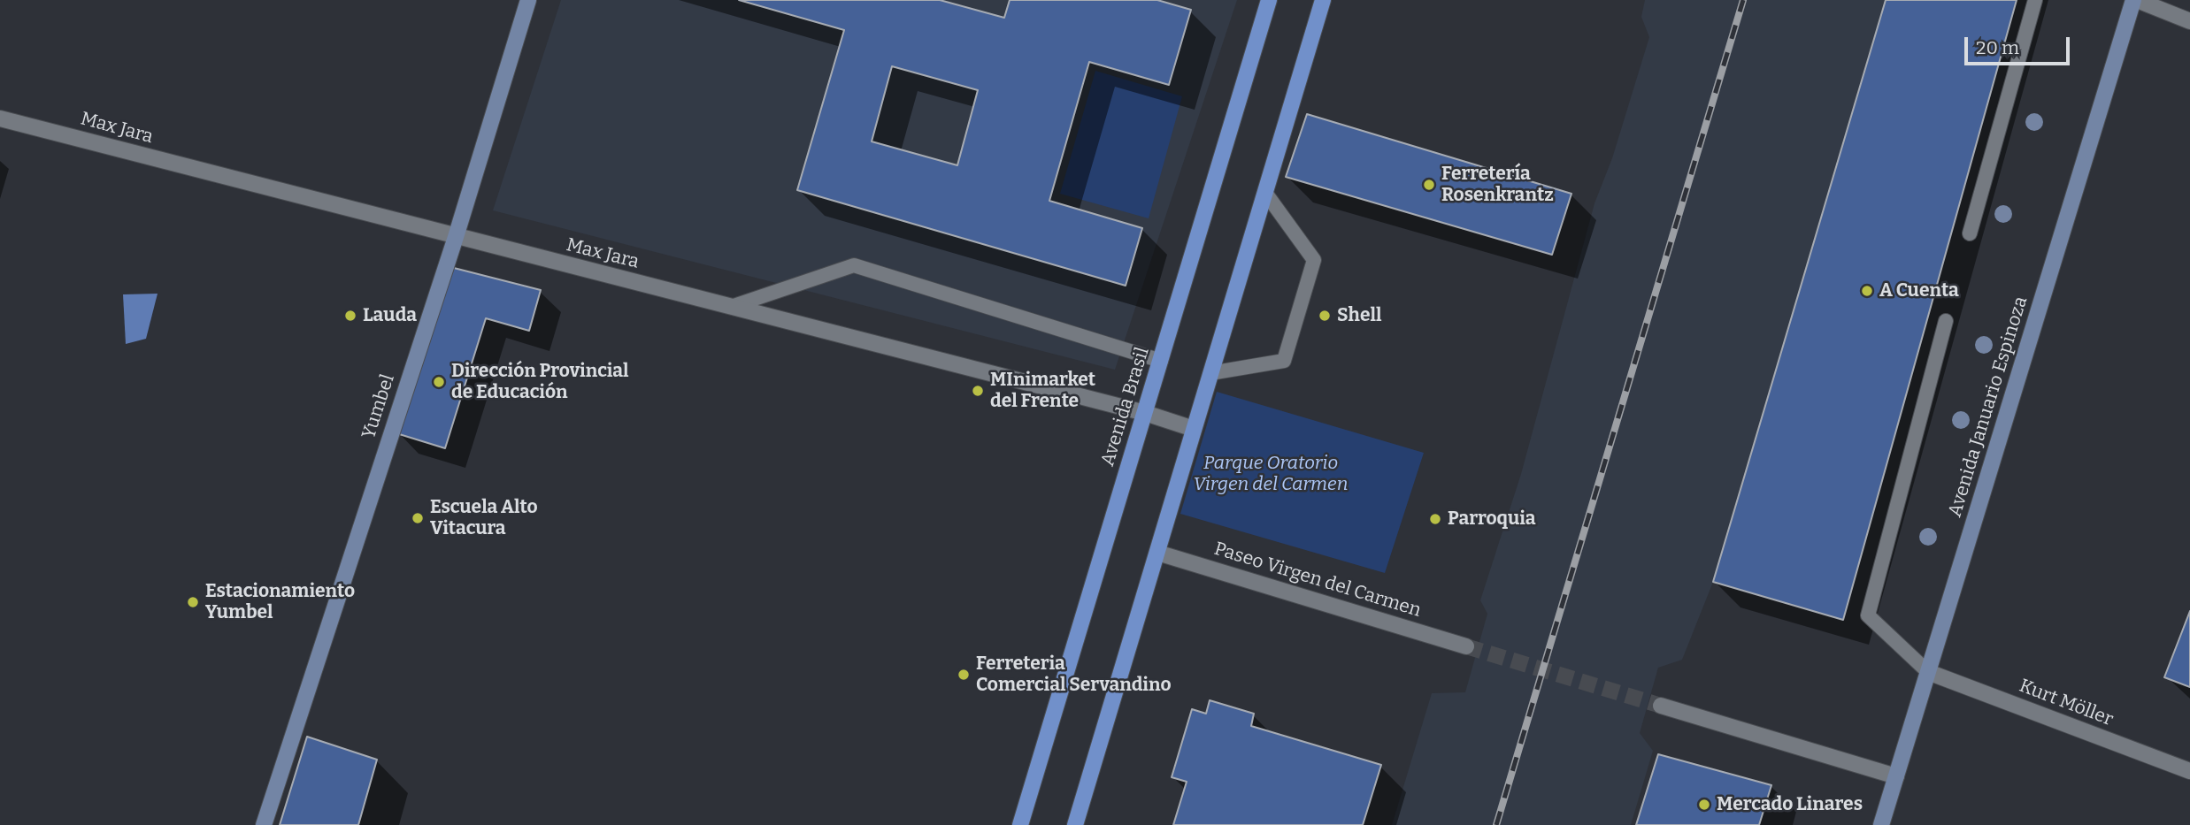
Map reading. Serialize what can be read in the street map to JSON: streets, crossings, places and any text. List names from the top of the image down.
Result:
{
  "streets": {
    "main road": ["Yumbel", "Avenida Brasil", "Avenida Januario Espinoza"],
    "street": ["Max Jara", "Paseo Virgen del Carmen", "Kurt Möller"]
  },
  "crossings": [
    ["Max Jara", "Yumbel"],
    ["Max Jara", "Avenida Brasil"],
    ["Avenida Januario Espinoza", "Kurt Möller"]
  ],
  "parks": ["Parque Oratorio Virgen del Carmen"],
  "places": [
    "Ferretería Rosenkrantz",
    "A Cuenta",
    "Lauda",
    "Shell",
    "Dirección Provincial de Educación",
    "MInimarket del Frente",
    "Escuela Alto Vitacura",
    "Parroquia",
    "Estacionamiento Yumbel",
    "Ferreteria Comercial Servandino",
    "Mercado Linares"
  ],
  "scale_bar": "20 m"
}
